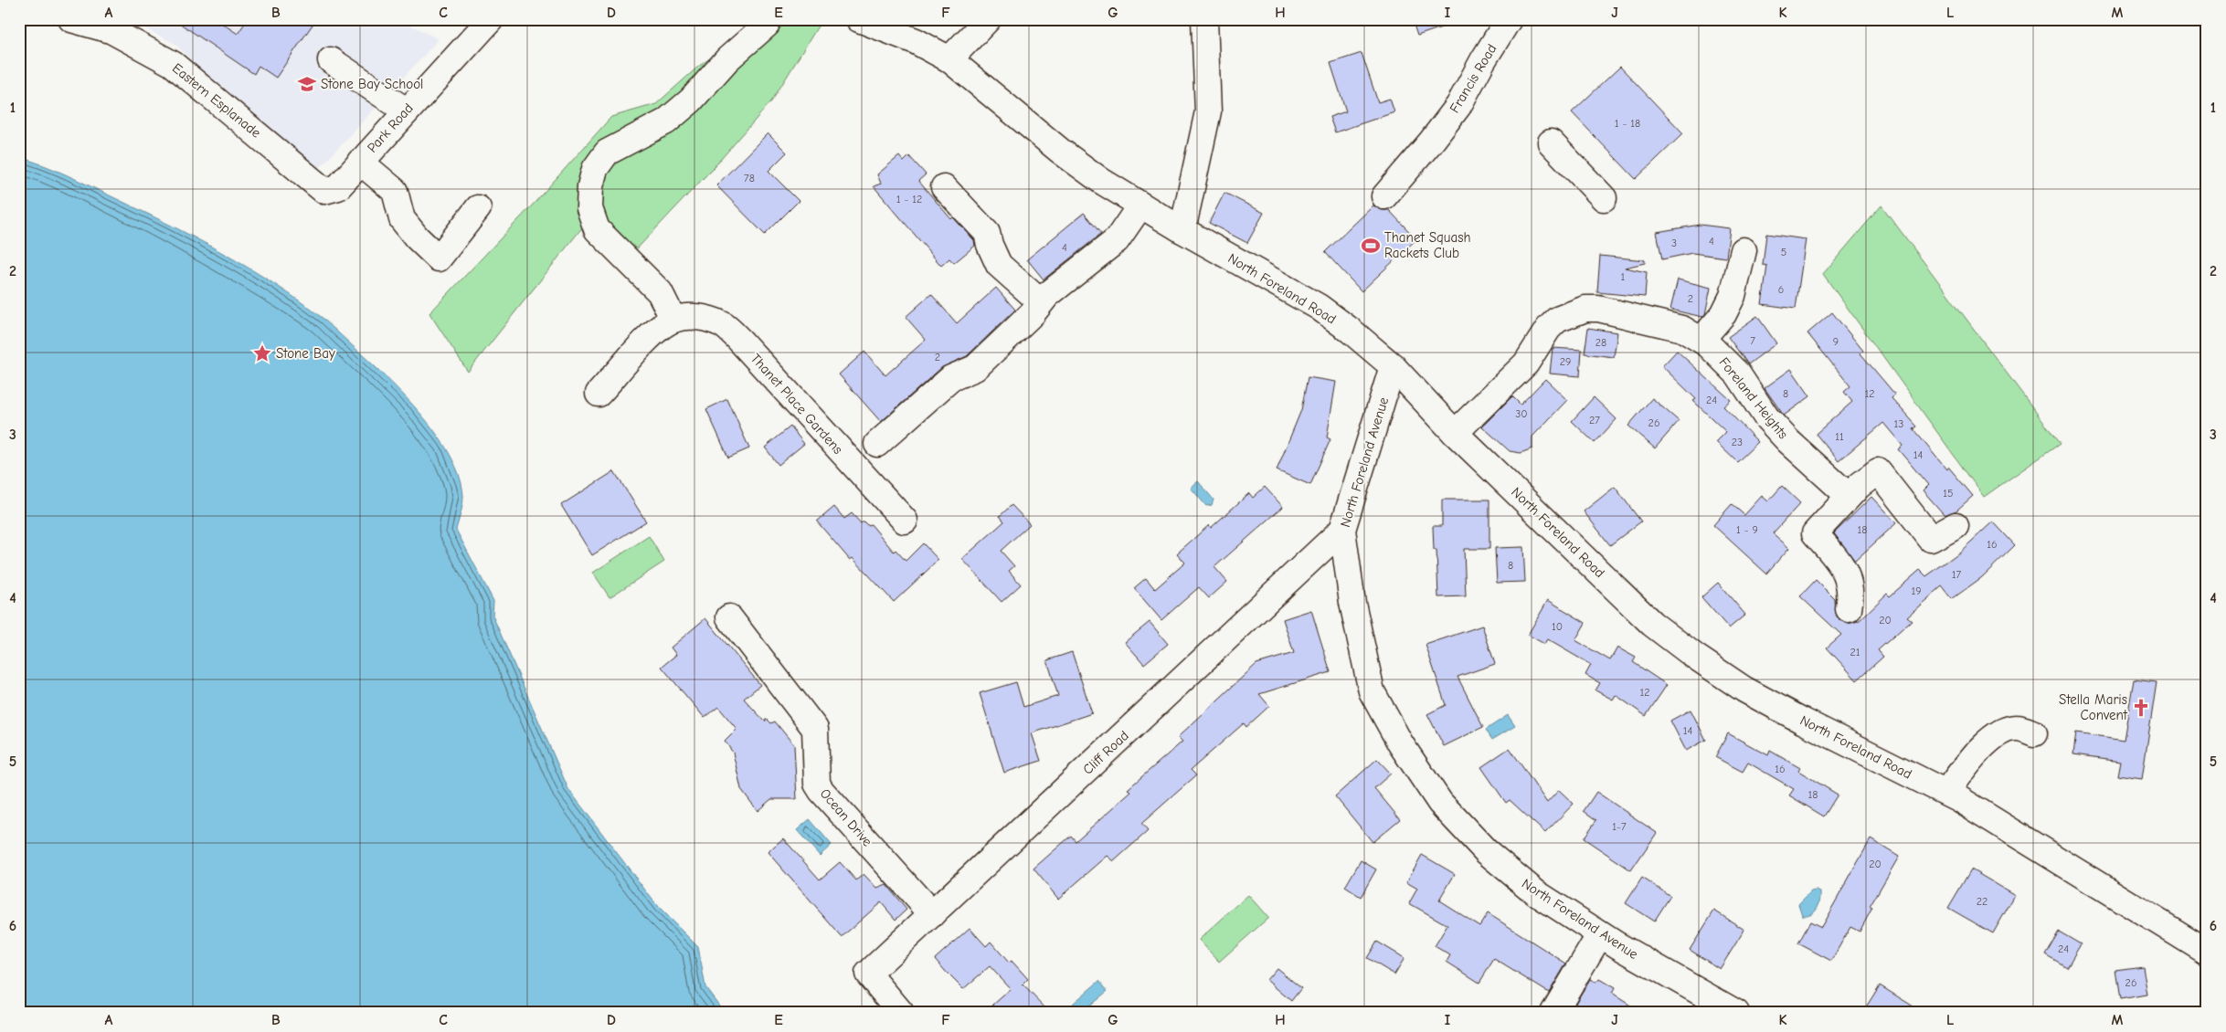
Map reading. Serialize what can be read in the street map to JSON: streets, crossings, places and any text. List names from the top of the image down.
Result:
{
  "streets": {
    "street": [
      "Francis Road",
      "Eastern Esplanade",
      "Park Road",
      "North Foreland Road",
      "Foreland Heights",
      "Thanet Place Gardens",
      "North Foreland Avenue",
      "Cliff Road",
      "Ocean Drive"
    ]
  },
  "crossings": [
    ["Eastern Esplanade", "Park Road"],
    ["North Foreland Road", "Foreland Heights"],
    ["North Foreland Road", "North Foreland Avenue"],
    ["North Foreland Avenue", "Cliff Road"],
    ["Cliff Road", "Ocean Drive"]
  ],
  "places": {
    "school or university": ["Stone Bay School"],
    "sports": ["Thanet Squash Rackets Club"],
    "place": ["Stone Bay"],
    "church": ["Stella Maris Convent"]
  },
  "house_numbers": [
    "1 - 18",
    "78",
    "1 - 12",
    "4",
    "3",
    "4",
    "5",
    "1",
    "6",
    "2",
    "7",
    "9",
    "28",
    "2",
    "29",
    "8",
    "12",
    "24",
    "30",
    "27",
    "26",
    "13",
    "11",
    "23",
    "14",
    "15",
    "1 - 9",
    "18",
    "16",
    "8",
    "17",
    "19",
    "20",
    "10",
    "21",
    "12",
    "14",
    "16",
    "18",
    "1-7",
    "20",
    "22",
    "24",
    "26"
  ],
  "grid": {
    "columns": [
      "A",
      "B",
      "C",
      "D",
      "E",
      "F",
      "G",
      "H",
      "I",
      "J",
      "K",
      "L",
      "M"
    ],
    "rows": [
      "1",
      "2",
      "3",
      "4",
      "5",
      "6"
    ]
  }
}
